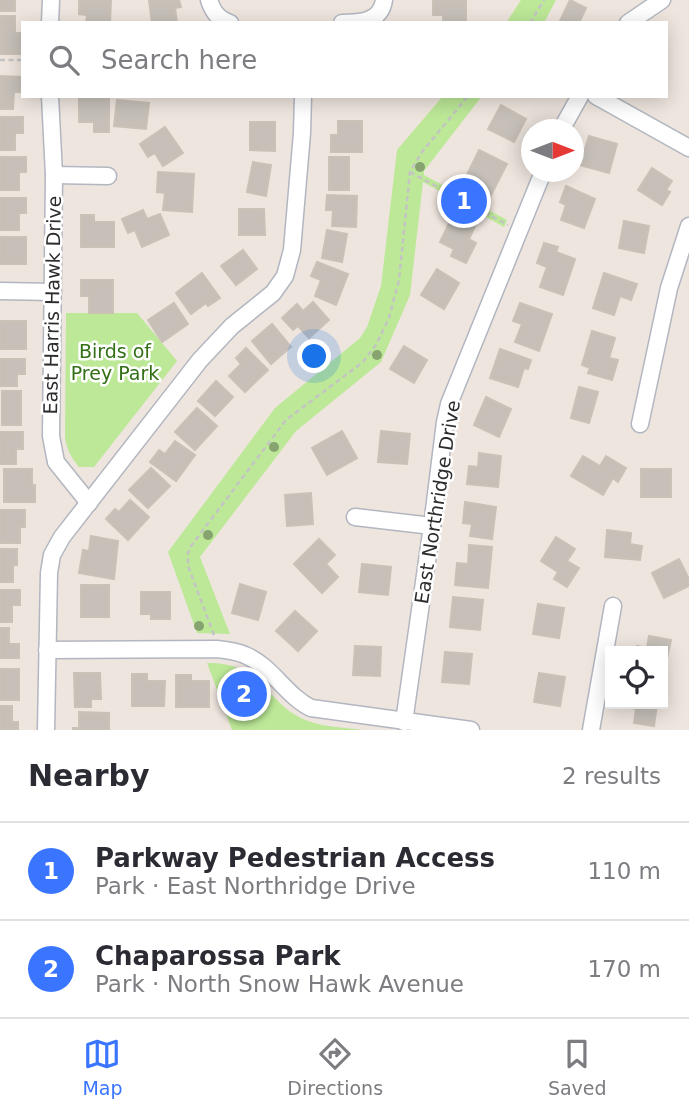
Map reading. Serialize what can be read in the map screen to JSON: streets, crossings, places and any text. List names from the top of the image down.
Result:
{
  "streets": {
    "street": ["East Harris Hawk Drive", "East Northridge Drive"]
  },
  "parks": ["Birds of Prey Park"],
  "north": "right",
  "page": {
    "search": "Search here",
    "pins": ["1", "2"],
    "heading": ["Nearby", "2 results"],
    "list": [
      {
        "mark": "1",
        "name": "Parkway Pedestrian Access",
        "note": "Park · East Northridge Drive",
        "value": "110 m"
      },
      {
        "mark": "2",
        "name": "Chaparossa Park",
        "note": "Park · North Snow Hawk Avenue",
        "value": "170 m"
      }
    ],
    "nav": ["Map", "Directions", "Saved"]
  }
}
